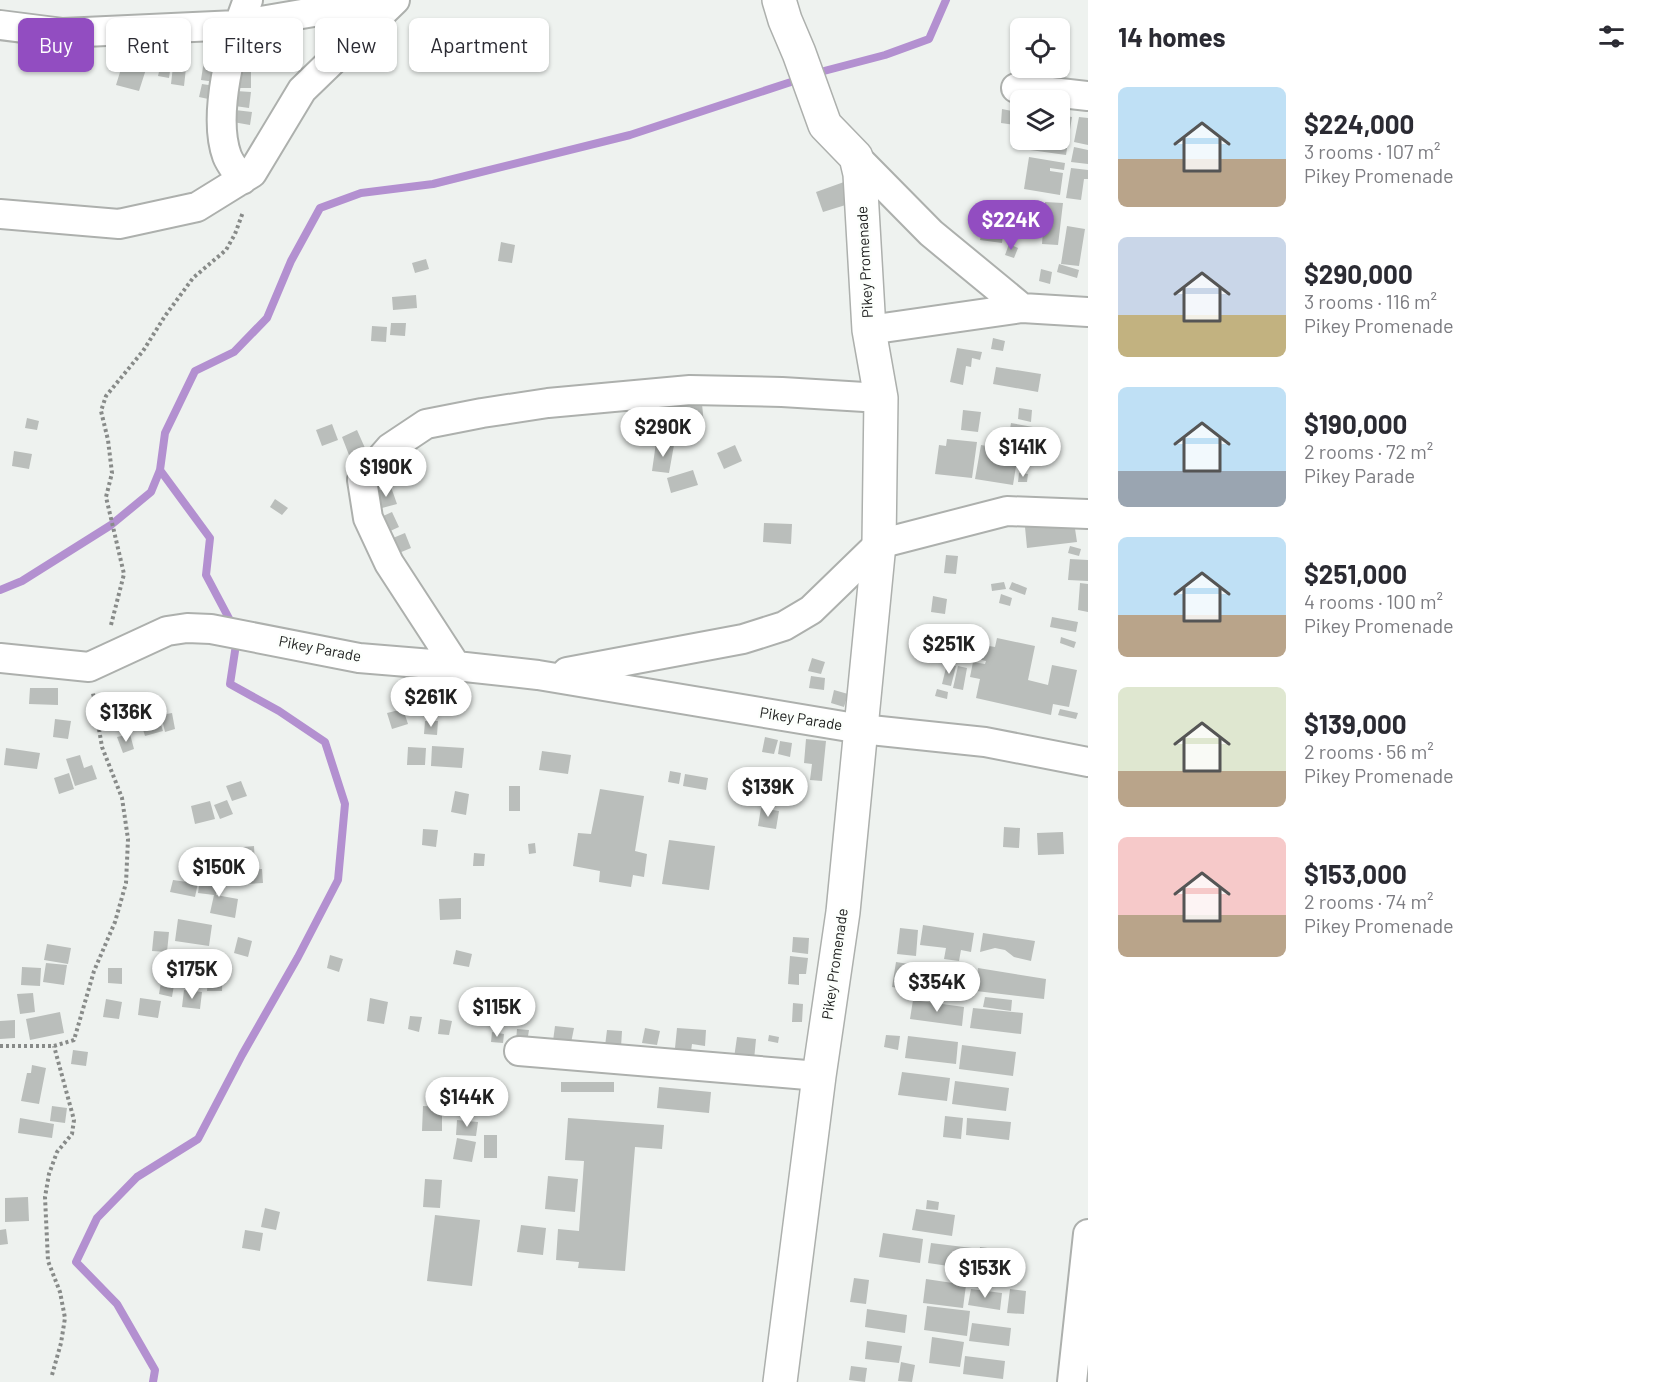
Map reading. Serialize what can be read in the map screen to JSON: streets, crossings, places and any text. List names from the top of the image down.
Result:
{
  "streets": {
    "street": ["Pikey Promenade", "Pikey Parade"]
  },
  "crossings": [
    ["Pikey Promenade", "Pikey Parade"]
  ],
  "page": {
    "heading": "14 homes",
    "chip": [
      "Buy",
      "Rent",
      "Filters",
      "New",
      "Apartment"
    ],
    "list": [
      {
        "name": "$224,000",
        "note": "3 rooms · 107 m² · Pikey Promenade"
      },
      {
        "name": "$290,000",
        "note": "3 rooms · 116 m² · Pikey Promenade"
      },
      {
        "name": "$190,000",
        "note": "2 rooms · 72 m² · Pikey Parade"
      },
      {
        "name": "$251,000",
        "note": "4 rooms · 100 m² · Pikey Promenade"
      },
      {
        "name": "$139,000",
        "note": "2 rooms · 56 m² · Pikey Promenade"
      },
      {
        "name": "$153,000",
        "note": "2 rooms · 74 m² · Pikey Promenade"
      }
    ],
    "price": [
      "$224K",
      "$290K",
      "$141K",
      "$190K",
      "$251K",
      "$261K",
      "$136K",
      "$139K",
      "$150K",
      "$175K",
      "$354K",
      "$115K",
      "$144K",
      "$153K"
    ]
  }
}
